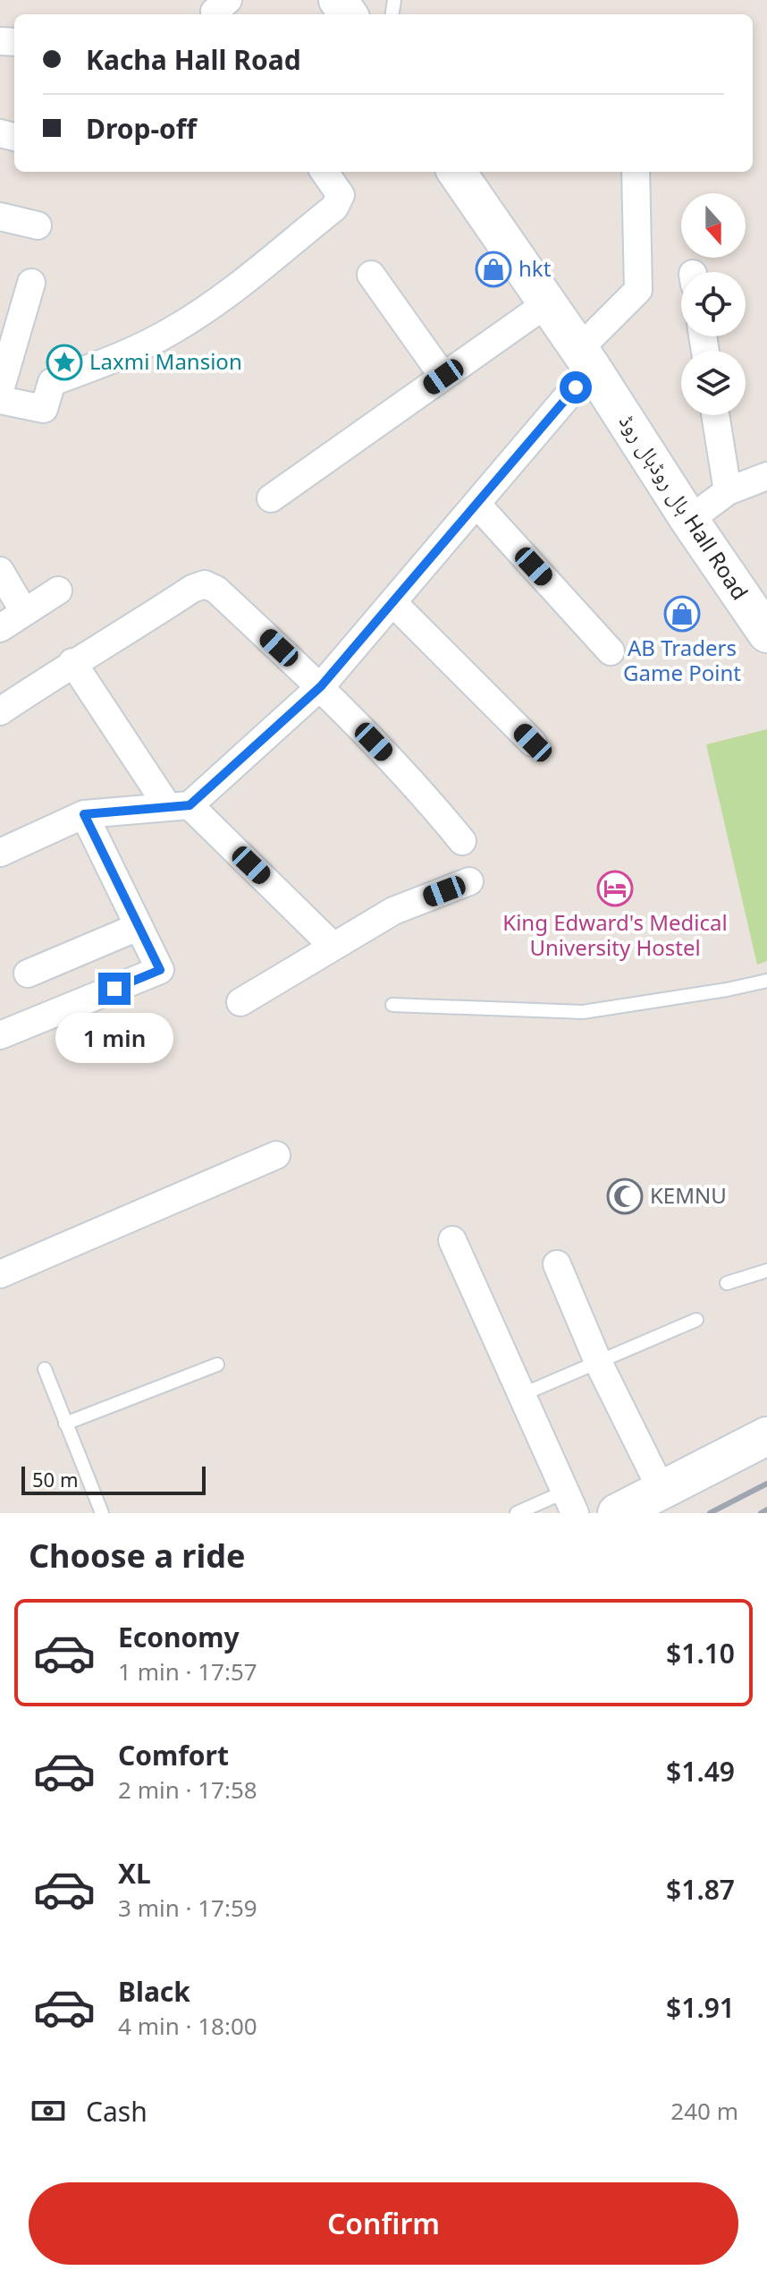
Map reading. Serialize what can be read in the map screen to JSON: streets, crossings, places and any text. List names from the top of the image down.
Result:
{
  "streets": {
    "main road": ["ہال روڈہال روڈ Hall Road"]
  },
  "places": {
    "shop": ["hkt", "AB Traders Game Point"],
    "place": ["Laxmi Mansion"],
    "hotel": ["King Edward's Medical University Hostel"],
    "mosque": ["KEMNU"]
  },
  "scale_bar": "50 m",
  "north": "bottom",
  "page": {
    "banner": ["Kacha Hall Road", "Drop-off"],
    "bubble": "1 min",
    "scale": "50 m",
    "heading": "Choose a ride",
    "list": [
      {
        "name": "Economy",
        "note": "1 min · 17:57",
        "value": "$1.10"
      },
      {
        "name": "Comfort",
        "note": "2 min · 17:58",
        "value": "$1.49"
      },
      {
        "name": "XL",
        "note": "3 min · 17:59",
        "value": "$1.87"
      },
      {
        "name": "Black",
        "note": "4 min · 18:00",
        "value": "$1.91"
      }
    ],
    "pay": ["Cash", "240 m"],
    "buttons": "Confirm"
  }
}
